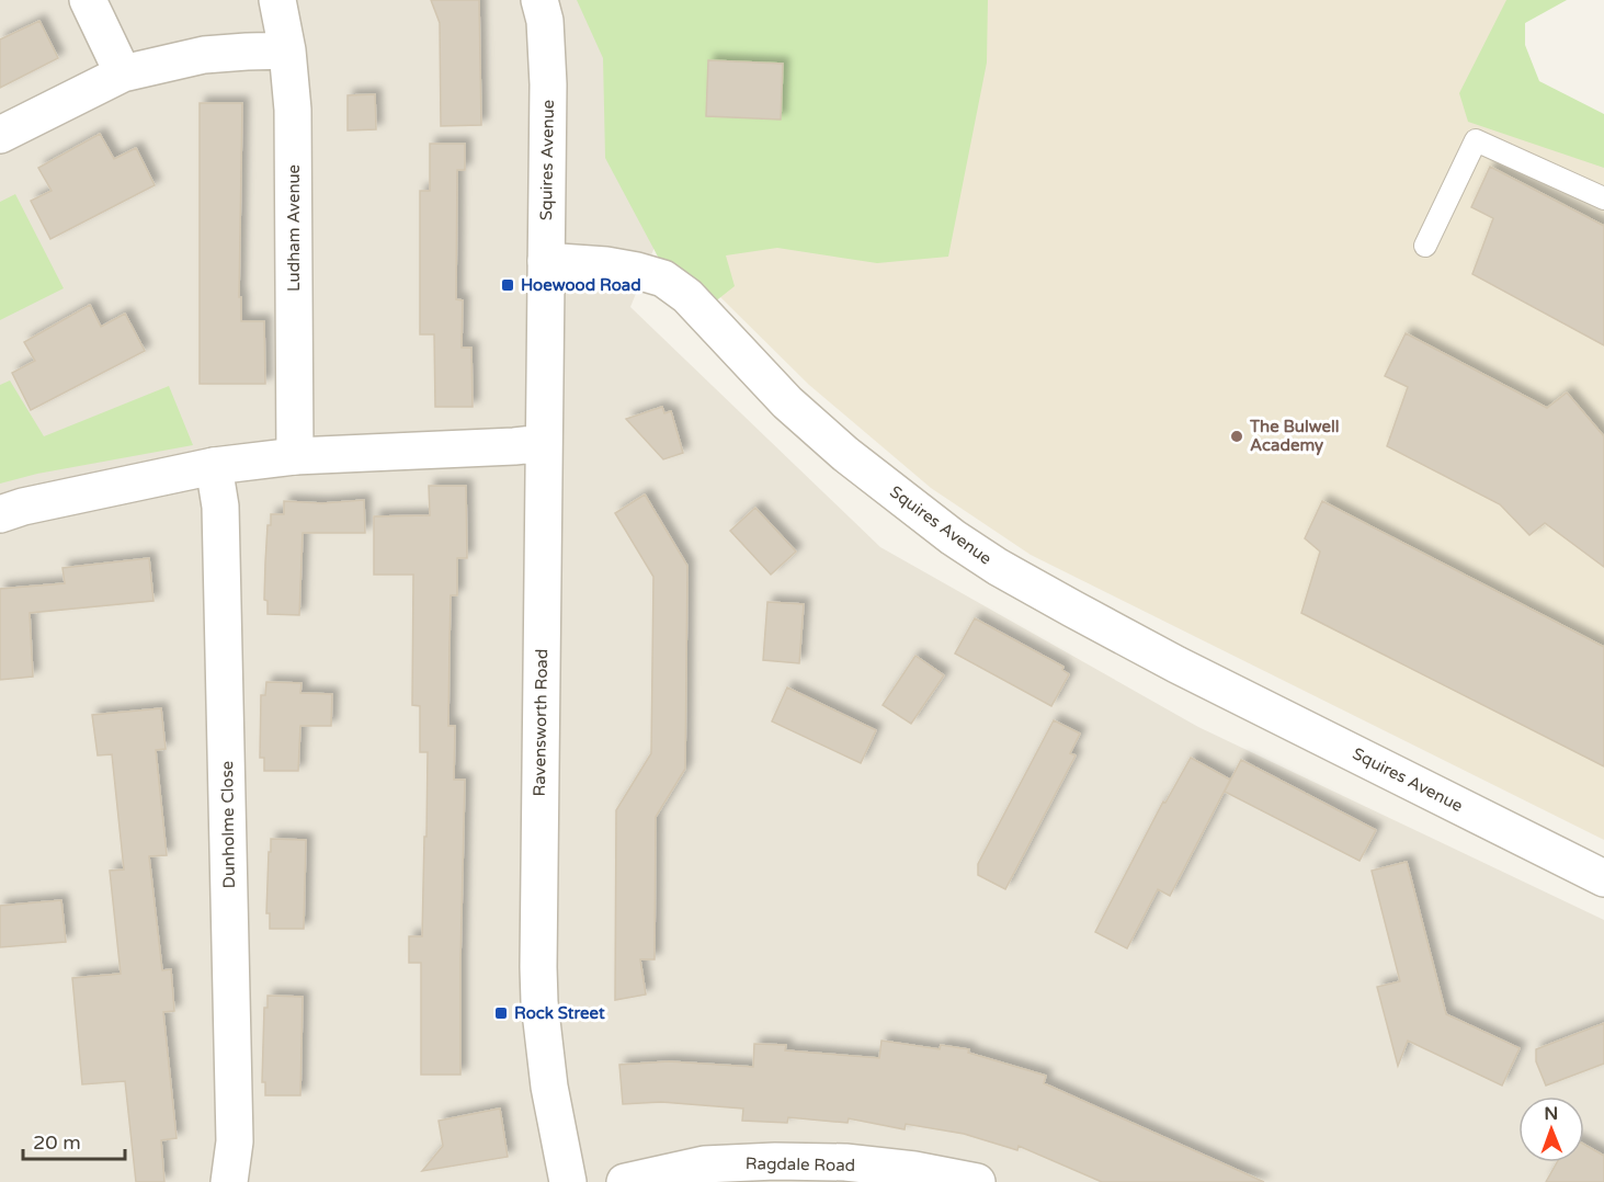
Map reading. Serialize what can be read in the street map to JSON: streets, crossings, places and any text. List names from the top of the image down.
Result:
{
  "streets": {
    "street": [
      "Squires Avenue",
      "Ludham Avenue",
      "Ravensworth Road",
      "Dunholme Close",
      "Ragdale Road"
    ]
  },
  "crossings": [
    ["Squires Avenue", "Ravensworth Road"]
  ],
  "places": {
    "transit": ["Hoewood Road", "Rock Street"],
    "other": ["The Bulwell Academy"]
  },
  "scale_bar": "20 m",
  "north": "top"
}
